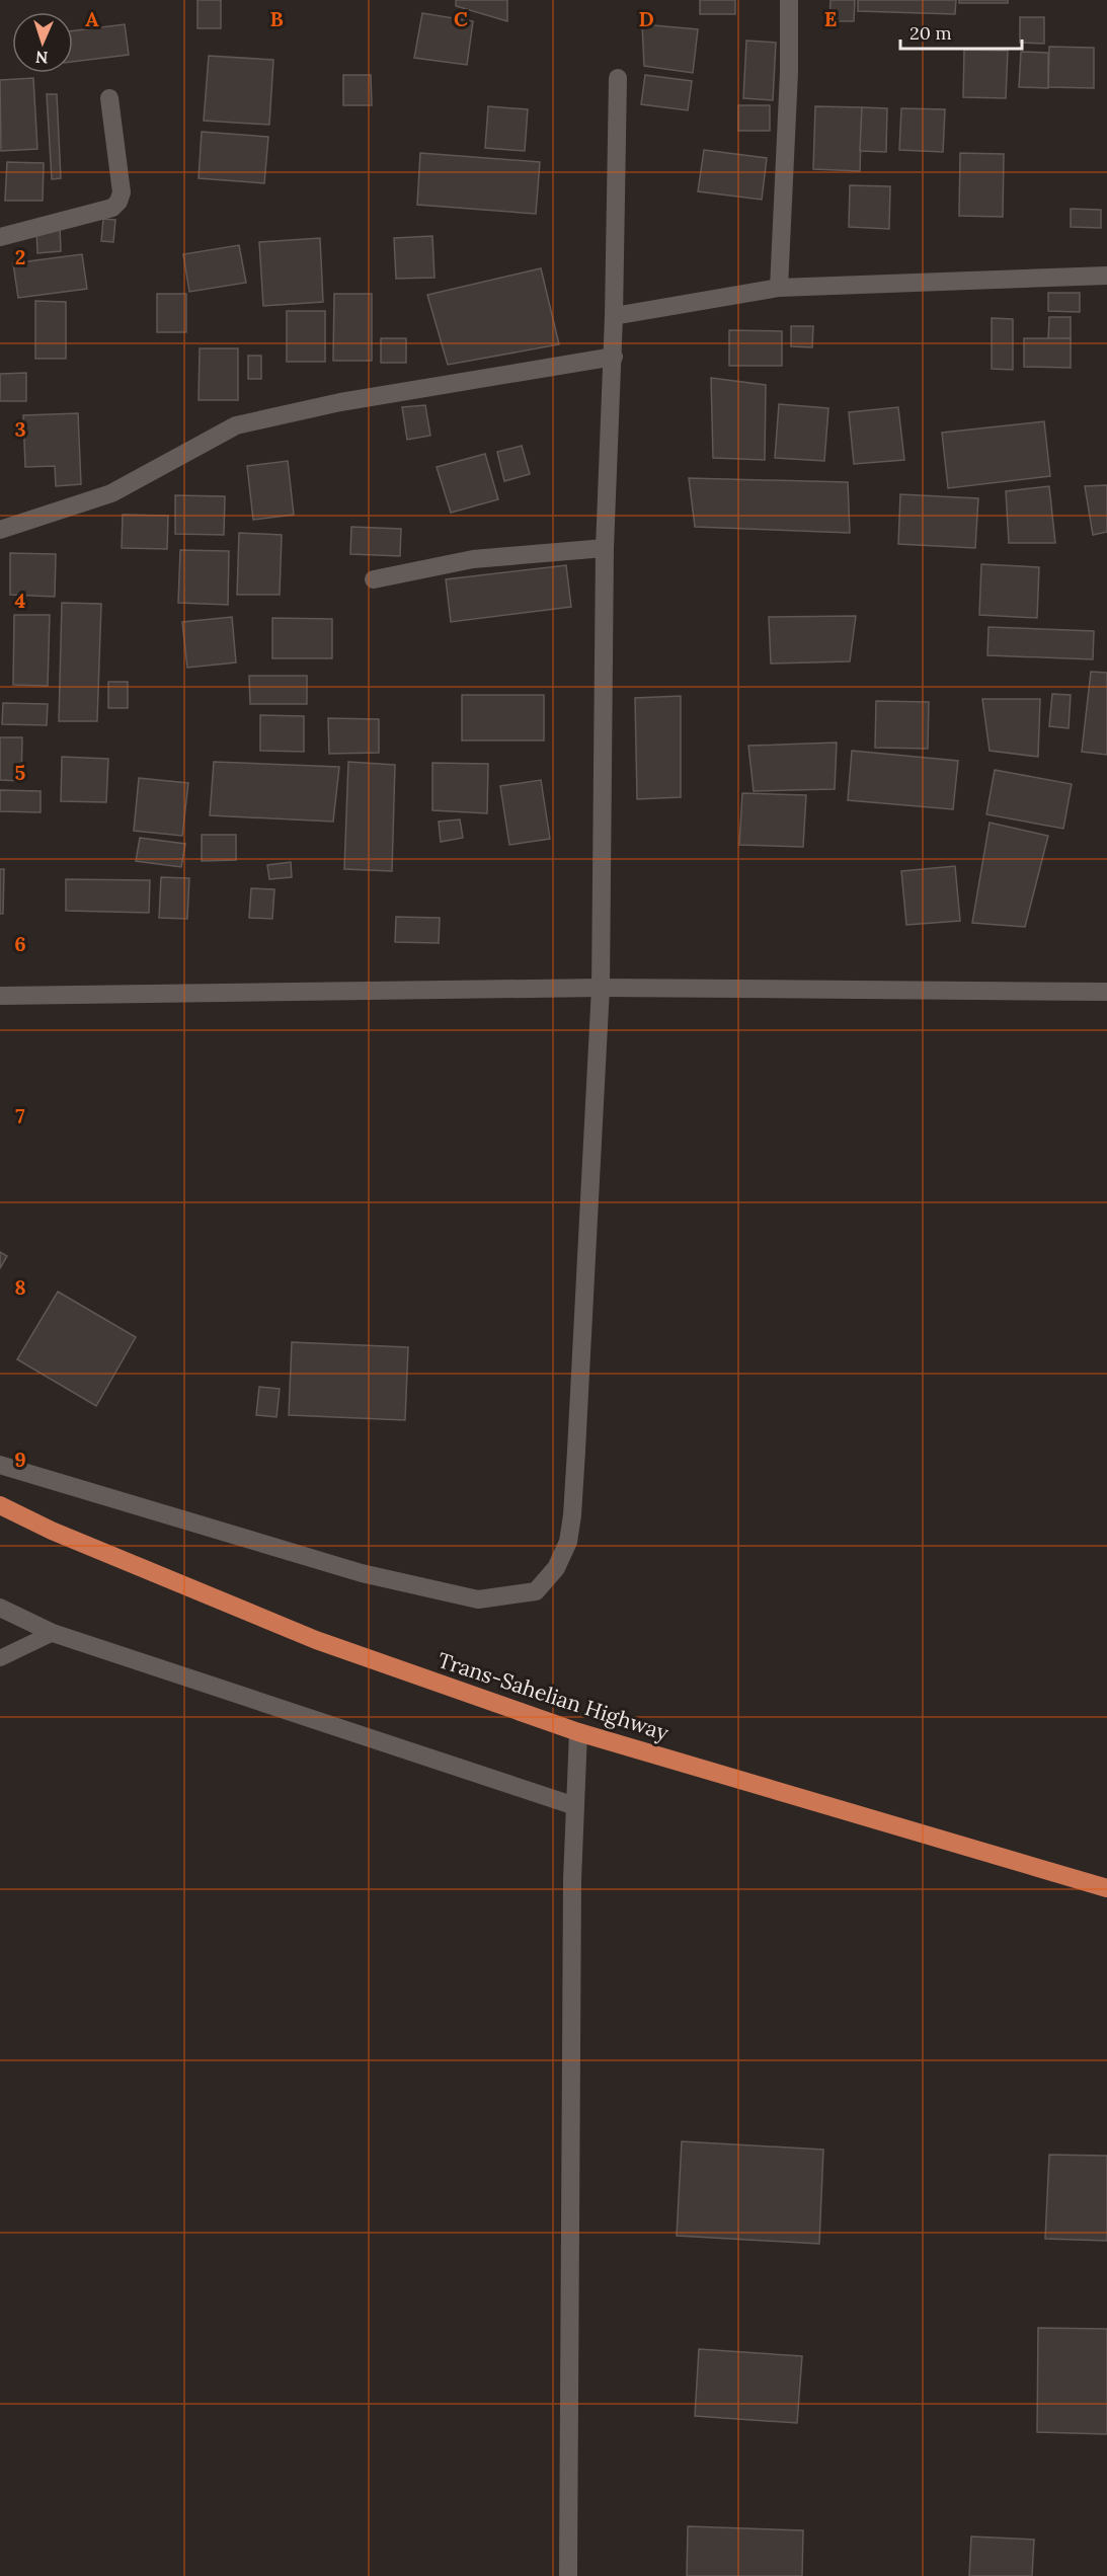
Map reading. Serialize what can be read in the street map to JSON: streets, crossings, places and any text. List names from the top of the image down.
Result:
{
  "streets": {
    "highway": ["Trans-Sahelian Highway"]
  },
  "scale_bar": "20 m",
  "north": "bottom",
  "grid": {
    "columns": [
      "A",
      "B",
      "C",
      "D",
      "E"
    ],
    "rows": [
      "2",
      "3",
      "4",
      "5",
      "6",
      "7",
      "8",
      "9"
    ]
  }
}
